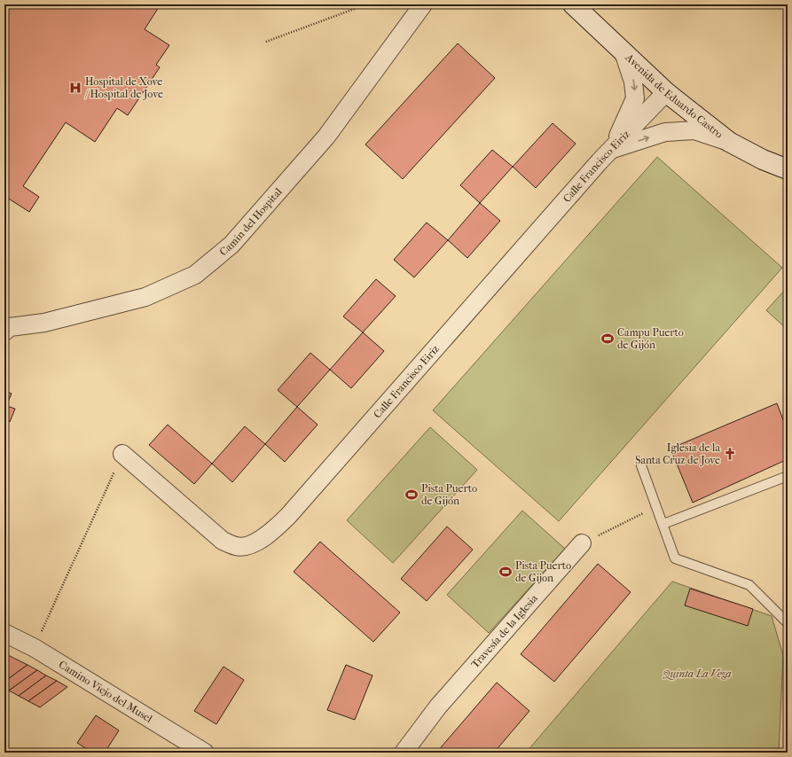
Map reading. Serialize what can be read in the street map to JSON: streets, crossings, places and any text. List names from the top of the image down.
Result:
{
  "streets": {
    "street": [
      "Avenida de Eduardo Castro",
      "Calle Francisco Eiriz",
      "Camin del Hospital",
      "Travesía de la Iglesia",
      "Camino Viejo del Musel"
    ]
  },
  "crossings": [
    ["Avenida de Eduardo Castro", "Calle Francisco Eiriz"]
  ],
  "parks": ["Quinta La Vega"],
  "places": {
    "hospital": ["Hospital de Xove / Hospital de Jove"],
    "sports": ["Campu Puerto de Gijón", "Pista Puerto de Gijón", "Pista Puerto de Gijon"],
    "church": ["Iglesia de la Santa Cruz de Jove"]
  }
}
